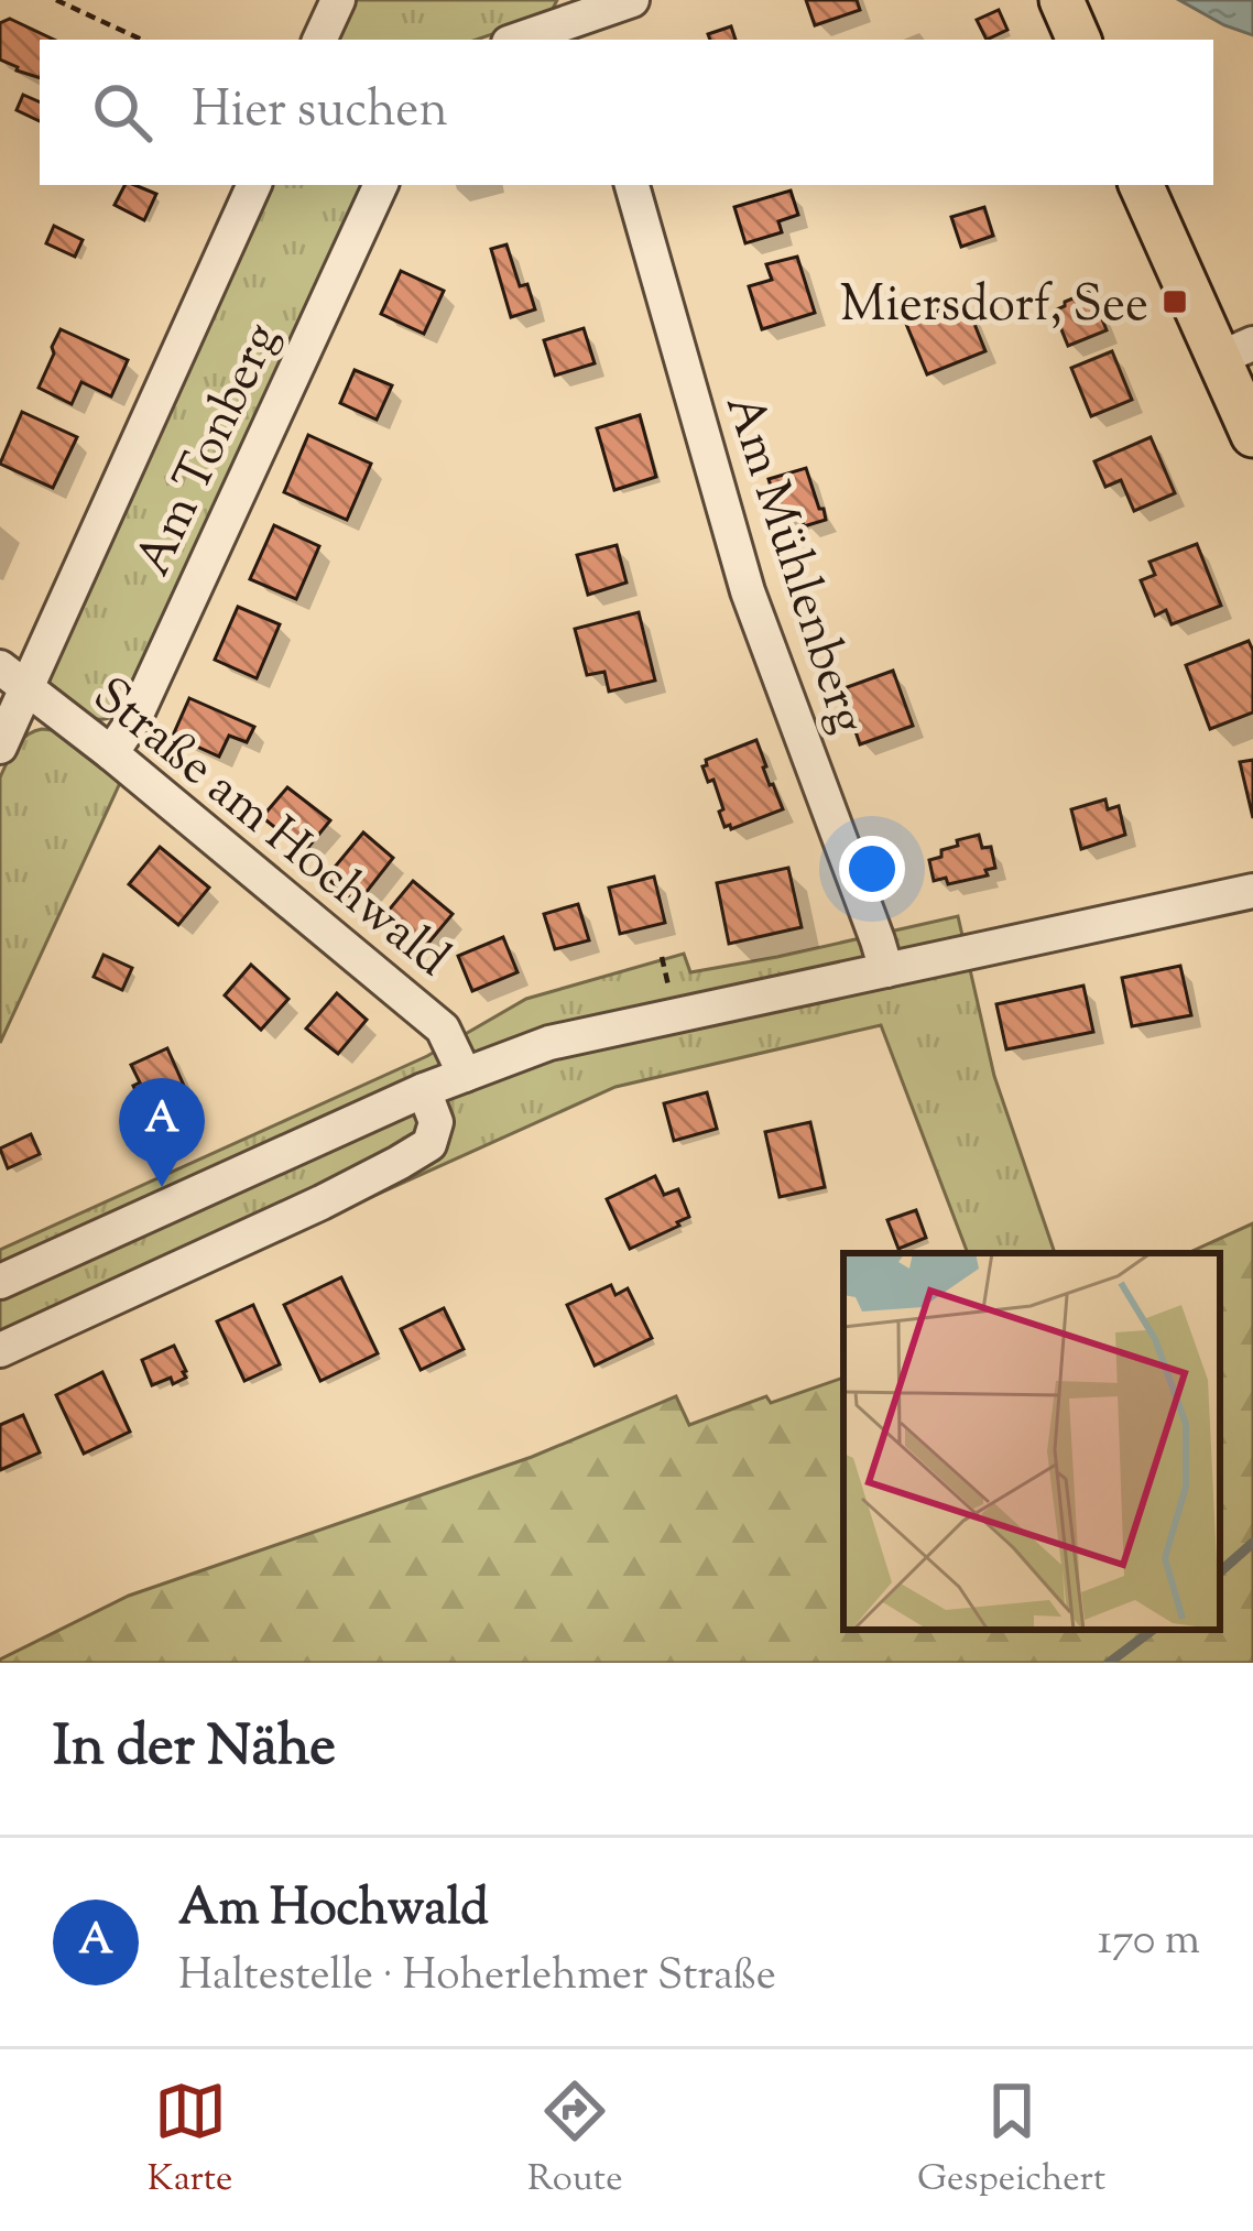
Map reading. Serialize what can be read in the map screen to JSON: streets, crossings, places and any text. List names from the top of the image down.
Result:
{
  "streets": {
    "street": ["Am Tonberg", "Am Mühlenberg", "Straße am Hochwald"]
  },
  "crossings": [
    ["Am Tonberg", "Straße am Hochwald"]
  ],
  "places": {
    "transit": ["Miersdorf, See"]
  },
  "page": {
    "search": "Hier suchen",
    "pins": "A",
    "heading": "In der Nähe",
    "list": [
      {
        "mark": "A",
        "name": "Am Hochwald",
        "note": "Haltestelle · Hoherlehmer Straße",
        "value": "170 m"
      }
    ],
    "nav": ["Karte", "Route", "Gespeichert"]
  }
}
